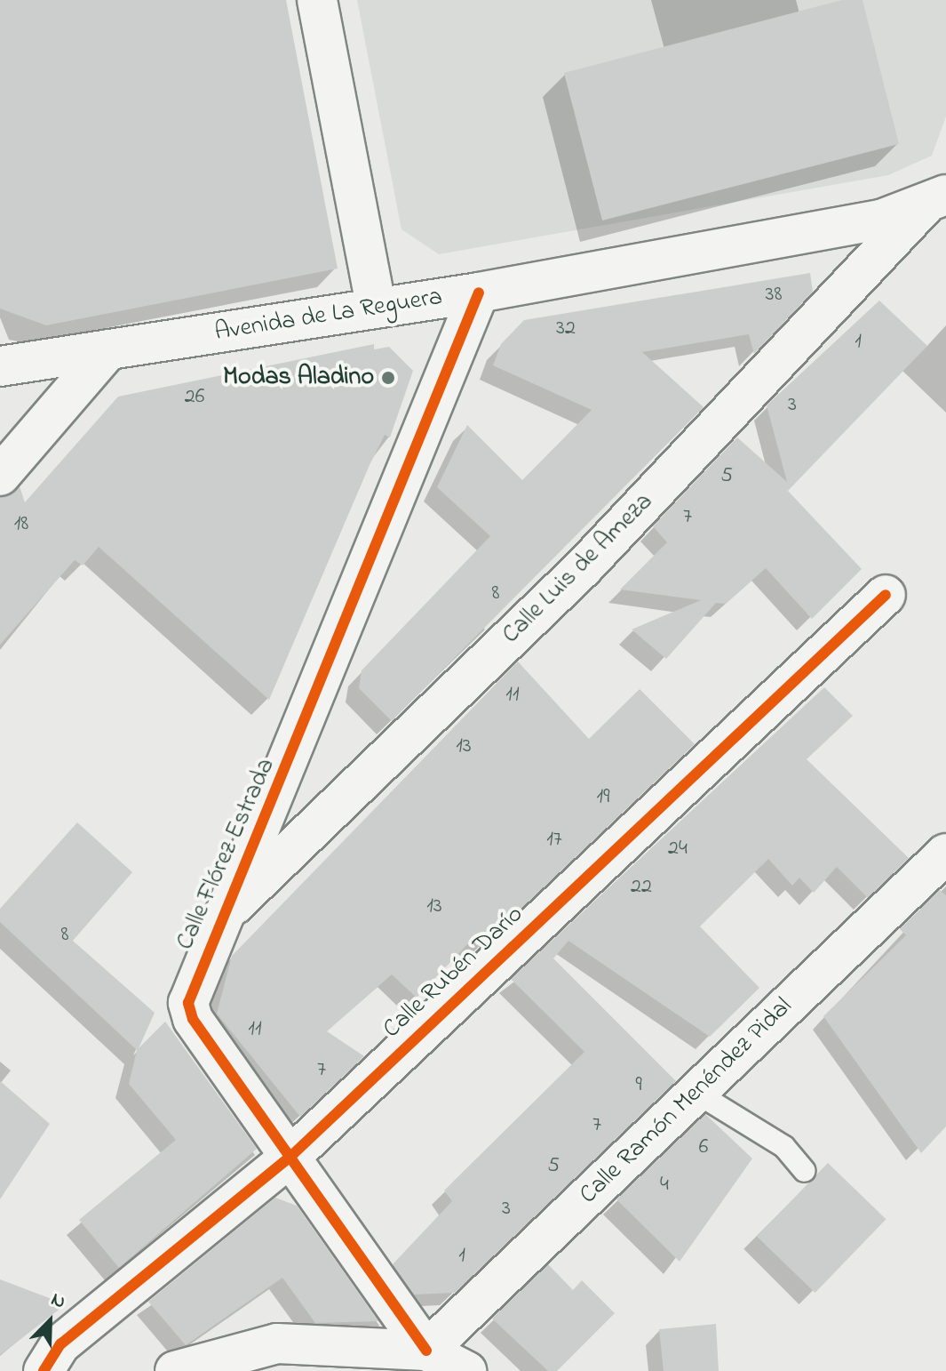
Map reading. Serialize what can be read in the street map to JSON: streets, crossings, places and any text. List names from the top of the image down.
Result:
{
  "streets": {
    "street": [
      "Avenida de La Reguera",
      "Calle Luis de Ameza",
      "Calle Flórez Estrada",
      "Calle Rubén Darío",
      "Calle Ramón Menéndez Pidal"
    ]
  },
  "crossings": [
    ["Avenida de La Reguera", "Calle Luis de Ameza"],
    ["Avenida de La Reguera", "Calle Flórez Estrada"],
    ["Calle Luis de Ameza", "Calle Flórez Estrada"],
    ["Calle Flórez Estrada", "Calle Rubén Darío"],
    ["Calle Flórez Estrada", "Calle Ramón Menéndez Pidal"]
  ],
  "places": ["Modas Aladino"],
  "house_numbers": [
    "38",
    "32",
    "1",
    "26",
    "3",
    "5",
    "7",
    "18",
    "8",
    "11",
    "13",
    "19",
    "17",
    "24",
    "22",
    "13",
    "8",
    "11",
    "7",
    "9",
    "7",
    "6",
    "5",
    "4",
    "3",
    "1"
  ],
  "north": "top right"
}
